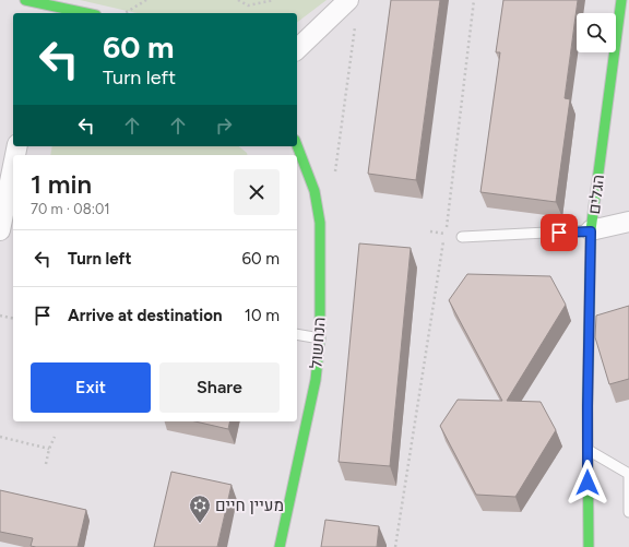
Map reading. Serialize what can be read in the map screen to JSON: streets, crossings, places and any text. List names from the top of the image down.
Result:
{
  "streets": {
    "street": ["הגלים", "הנחשול"]
  },
  "places": {
    "synagogue": ["מעיין חיים"]
  },
  "page": {
    "turn": ["60 m", "Turn left"],
    "heading": ["1 min", "70 m · 08:01"],
    "list": [
      {
        "name": "Turn left",
        "value": "60 m"
      },
      {
        "name": "Arrive at destination",
        "value": "10 m"
      }
    ],
    "buttons": ["Exit", "Share"]
  }
}
